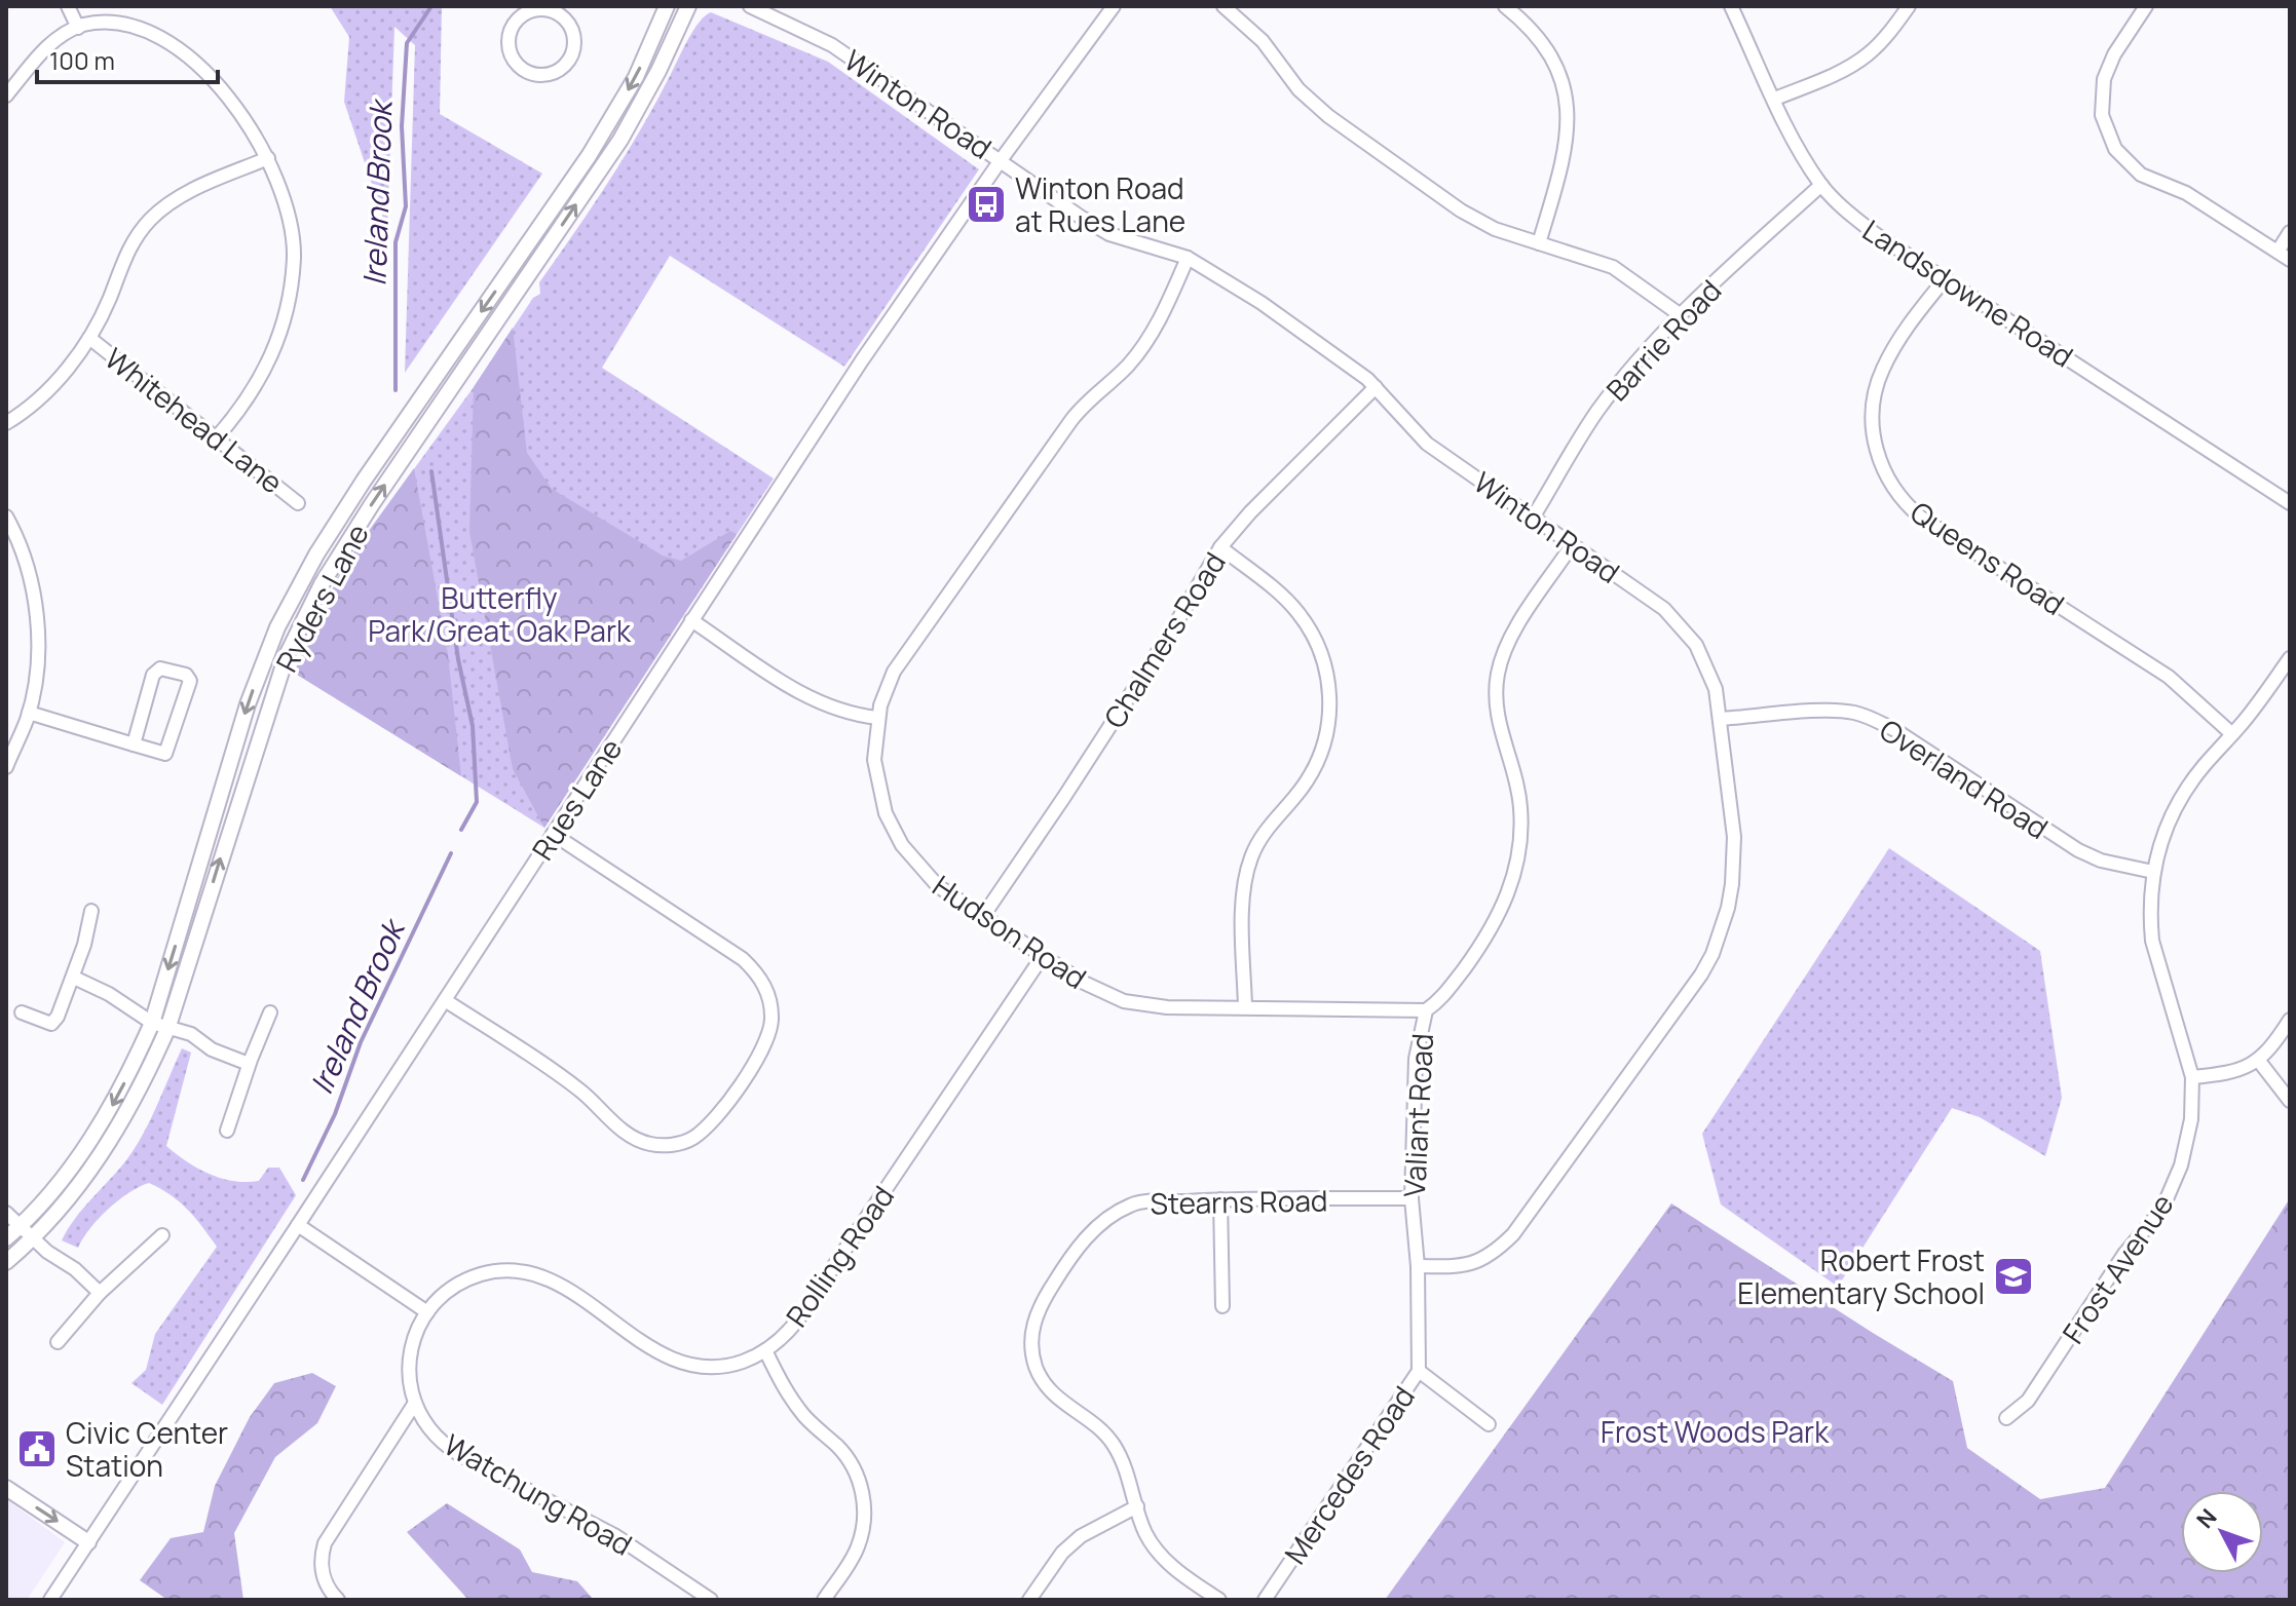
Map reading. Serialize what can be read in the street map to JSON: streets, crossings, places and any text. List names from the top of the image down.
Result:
{
  "streets": {
    "main road": ["Ryders Lane"],
    "street": [
      "Winton Road",
      "Landsdowne Road",
      "Barrie Road",
      "Whitehead Lane",
      "Queens Road",
      "Chalmers Road",
      "Overland Road",
      "Rues Lane",
      "Hudson Road",
      "Valiant Road",
      "Stearns Road",
      "Rolling Road",
      "Frost Avenue",
      "Mercedes Road",
      "Watchung Road"
    ]
  },
  "crossings": [
    ["Winton Road", "Barrie Road"],
    ["Winton Road", "Chalmers Road"],
    ["Winton Road", "Overland Road"],
    ["Winton Road", "Rues Lane"],
    ["Winton Road", "Hudson Road"],
    ["Winton Road", "Valiant Road"],
    ["Landsdowne Road", "Barrie Road"],
    ["Landsdowne Road", "Queens Road"],
    ["Queens Road", "Frost Avenue"],
    ["Chalmers Road", "Hudson Road"],
    ["Overland Road", "Frost Avenue"],
    ["Hudson Road", "Valiant Road"],
    ["Hudson Road", "Rolling Road"],
    ["Valiant Road", "Stearns Road"],
    ["Valiant Road", "Mercedes Road"],
    ["Rolling Road", "Watchung Road"]
  ],
  "water": ["Ireland Brook"],
  "parks": ["Butterfly Park/Great Oak Park", "Frost Woods Park"],
  "places": {
    "bus stop": ["Winton Road at Rues Lane"],
    "school or university": ["Robert Frost Elementary School"],
    "public building": ["Civic Center Station"]
  },
  "scale_bar": "100 m",
  "north": "top left"
}
